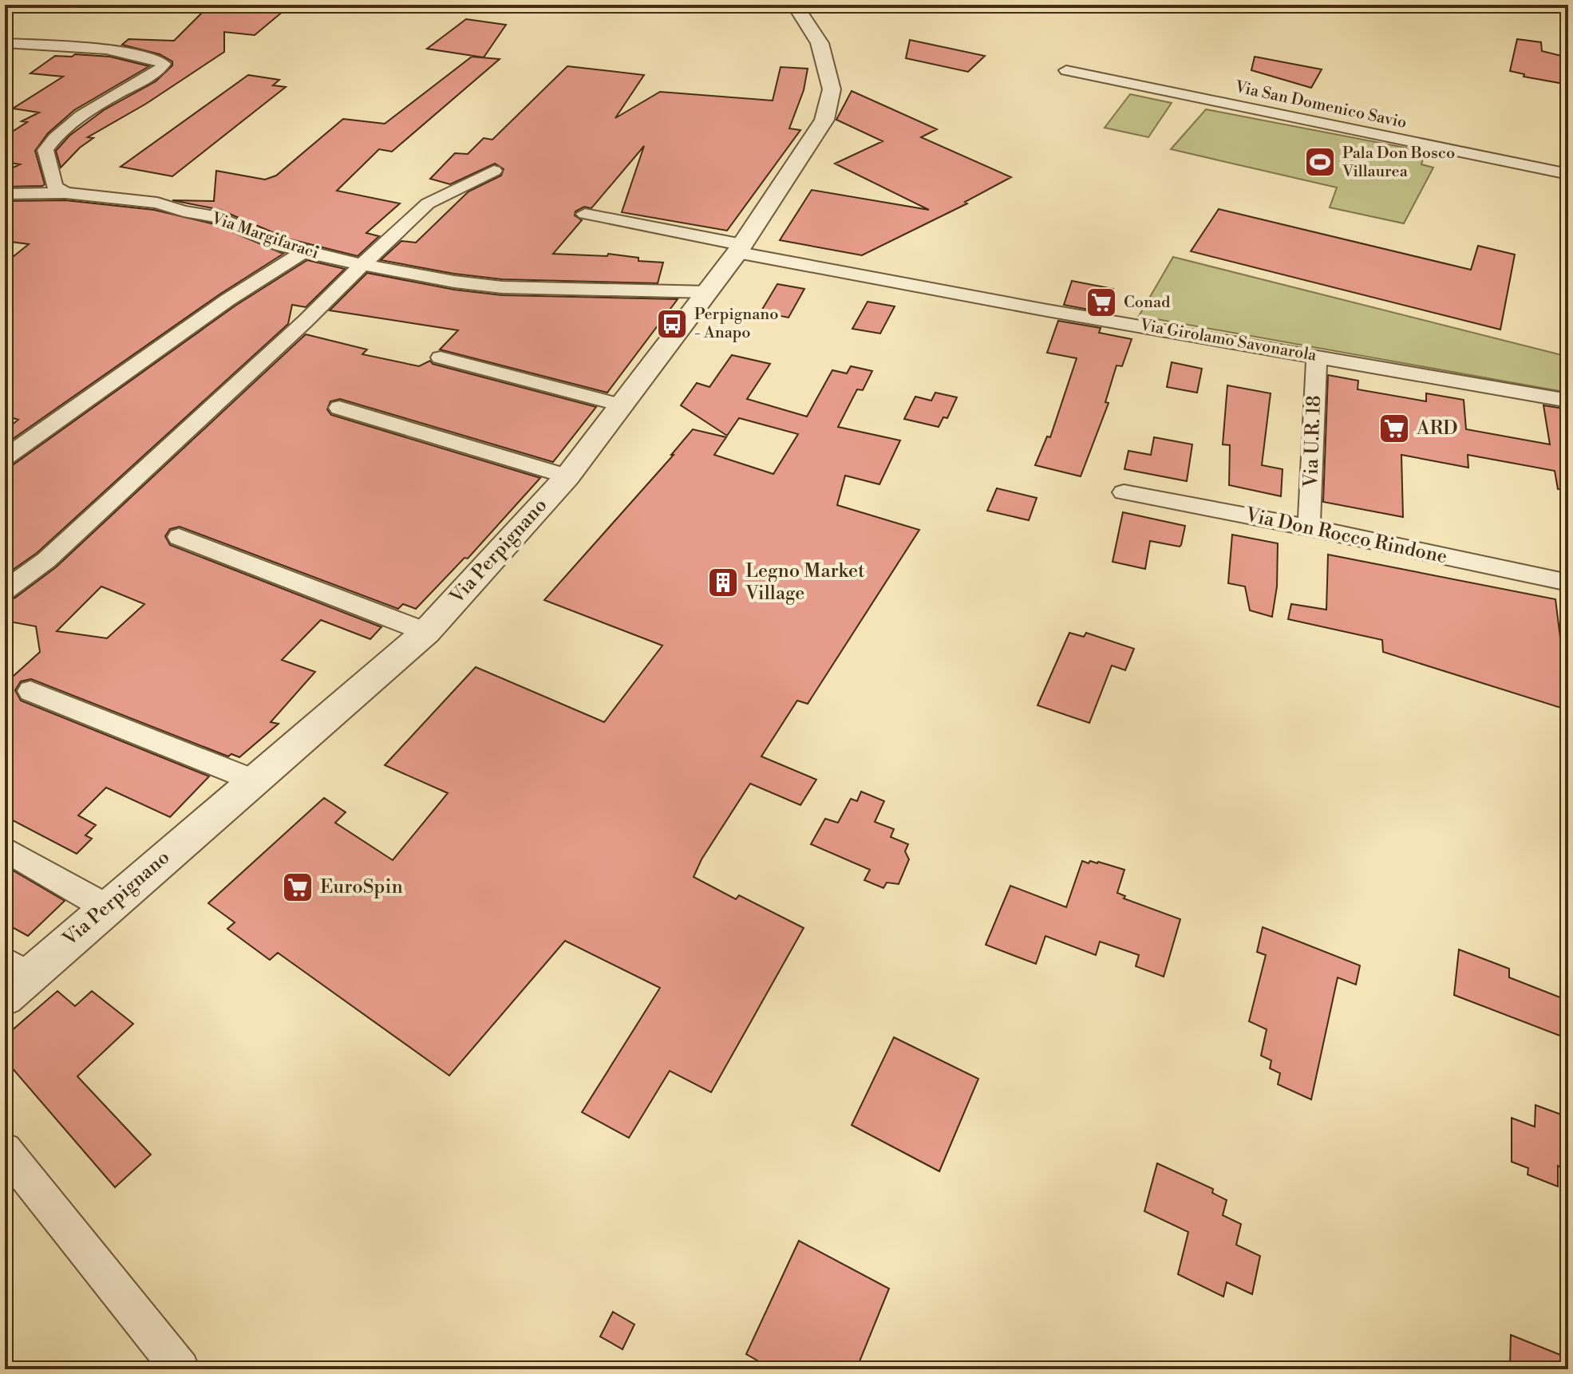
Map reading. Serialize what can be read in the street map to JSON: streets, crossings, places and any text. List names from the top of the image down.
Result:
{
  "streets": {
    "street": [
      "Via San Domenico Savio",
      "Via Margifaraci",
      "Via Girolamo Savonarola",
      "Via U.R. 18",
      "Via Don Rocco Rindone",
      "Via Perpignano"
    ]
  },
  "crossings": [
    ["Via Margifaraci", "Via Perpignano"],
    ["Via Girolamo Savonarola", "Via U.R. 18"],
    ["Via Girolamo Savonarola", "Via Perpignano"],
    ["Via U.R. 18", "Via Don Rocco Rindone"]
  ],
  "places": {
    "sports": ["Pala Don Bosco Villaurea"],
    "supermarket": ["Conad", "ARD", "EuroSpin"],
    "bus stop": ["Perpignano - Anapo"],
    "building": ["Legno Market Village"]
  }
}
